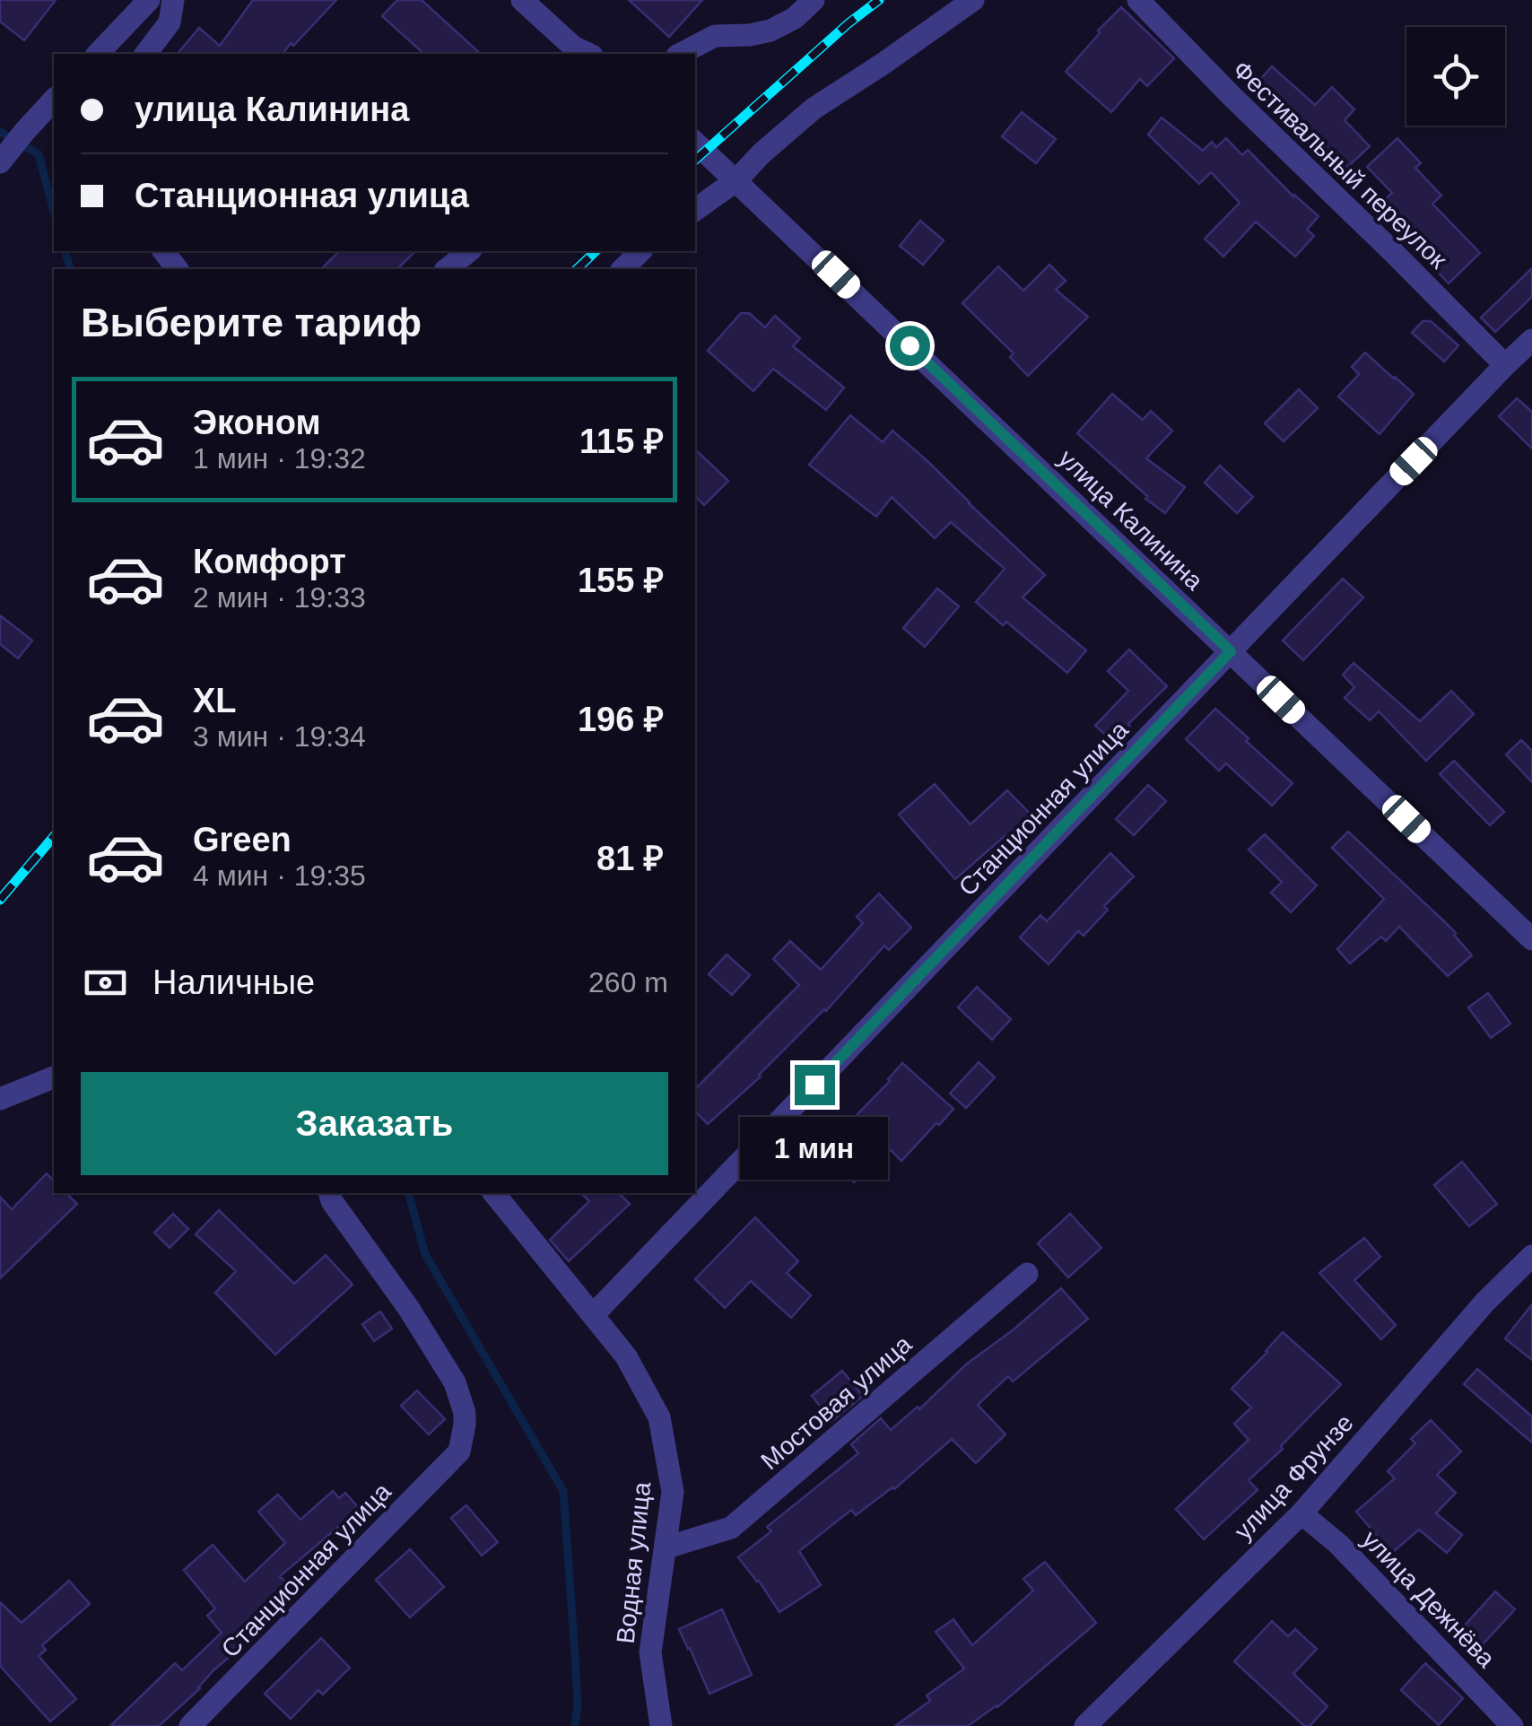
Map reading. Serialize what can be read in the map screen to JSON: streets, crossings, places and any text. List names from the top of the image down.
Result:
{
  "streets": {
    "street": [
      "Фестивальный переулок",
      "улица Калинина",
      "Станционная улица",
      "Мостовая улица",
      "улица Фрунзе",
      "Водная улица",
      "улица Дежнёва"
    ]
  },
  "crossings": [
    ["Фестивальный переулок", "Станционная улица"],
    ["улица Калинина", "Станционная улица"],
    ["Станционная улица", "Водная улица"],
    ["Мостовая улица", "Водная улица"],
    ["улица Фрунзе", "улица Дежнёва"]
  ],
  "page": {
    "banner": ["улица Калинина", "Станционная улица"],
    "heading": "Выберите тариф",
    "list": [
      {
        "name": "Эконом",
        "note": "1 мин · 19:32",
        "value": "115 ₽"
      },
      {
        "name": "Комфорт",
        "note": "2 мин · 19:33",
        "value": "155 ₽"
      },
      {
        "name": "XL",
        "note": "3 мин · 19:34",
        "value": "196 ₽"
      },
      {
        "name": "Green",
        "note": "4 мин · 19:35",
        "value": "81 ₽"
      }
    ],
    "pay": ["Наличные", "260 m"],
    "buttons": "Заказать",
    "bubble": "1 мин"
  }
}
